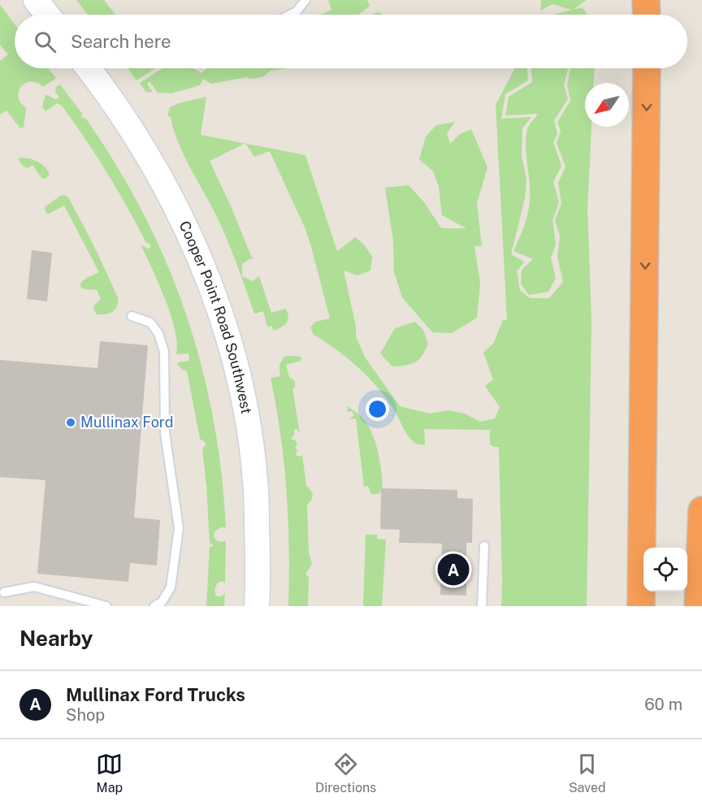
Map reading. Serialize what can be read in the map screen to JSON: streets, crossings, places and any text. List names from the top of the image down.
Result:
{
  "streets": {
    "main road": ["Cooper Point Road Southwest"]
  },
  "places": ["Mullinax Ford"],
  "north": "bottom left",
  "page": {
    "search": "Search here",
    "pins": "A",
    "heading": "Nearby",
    "list": [
      {
        "mark": "A",
        "name": "Mullinax Ford Trucks",
        "note": "Shop",
        "value": "60 m"
      }
    ],
    "nav": ["Map", "Directions", "Saved"]
  }
}
